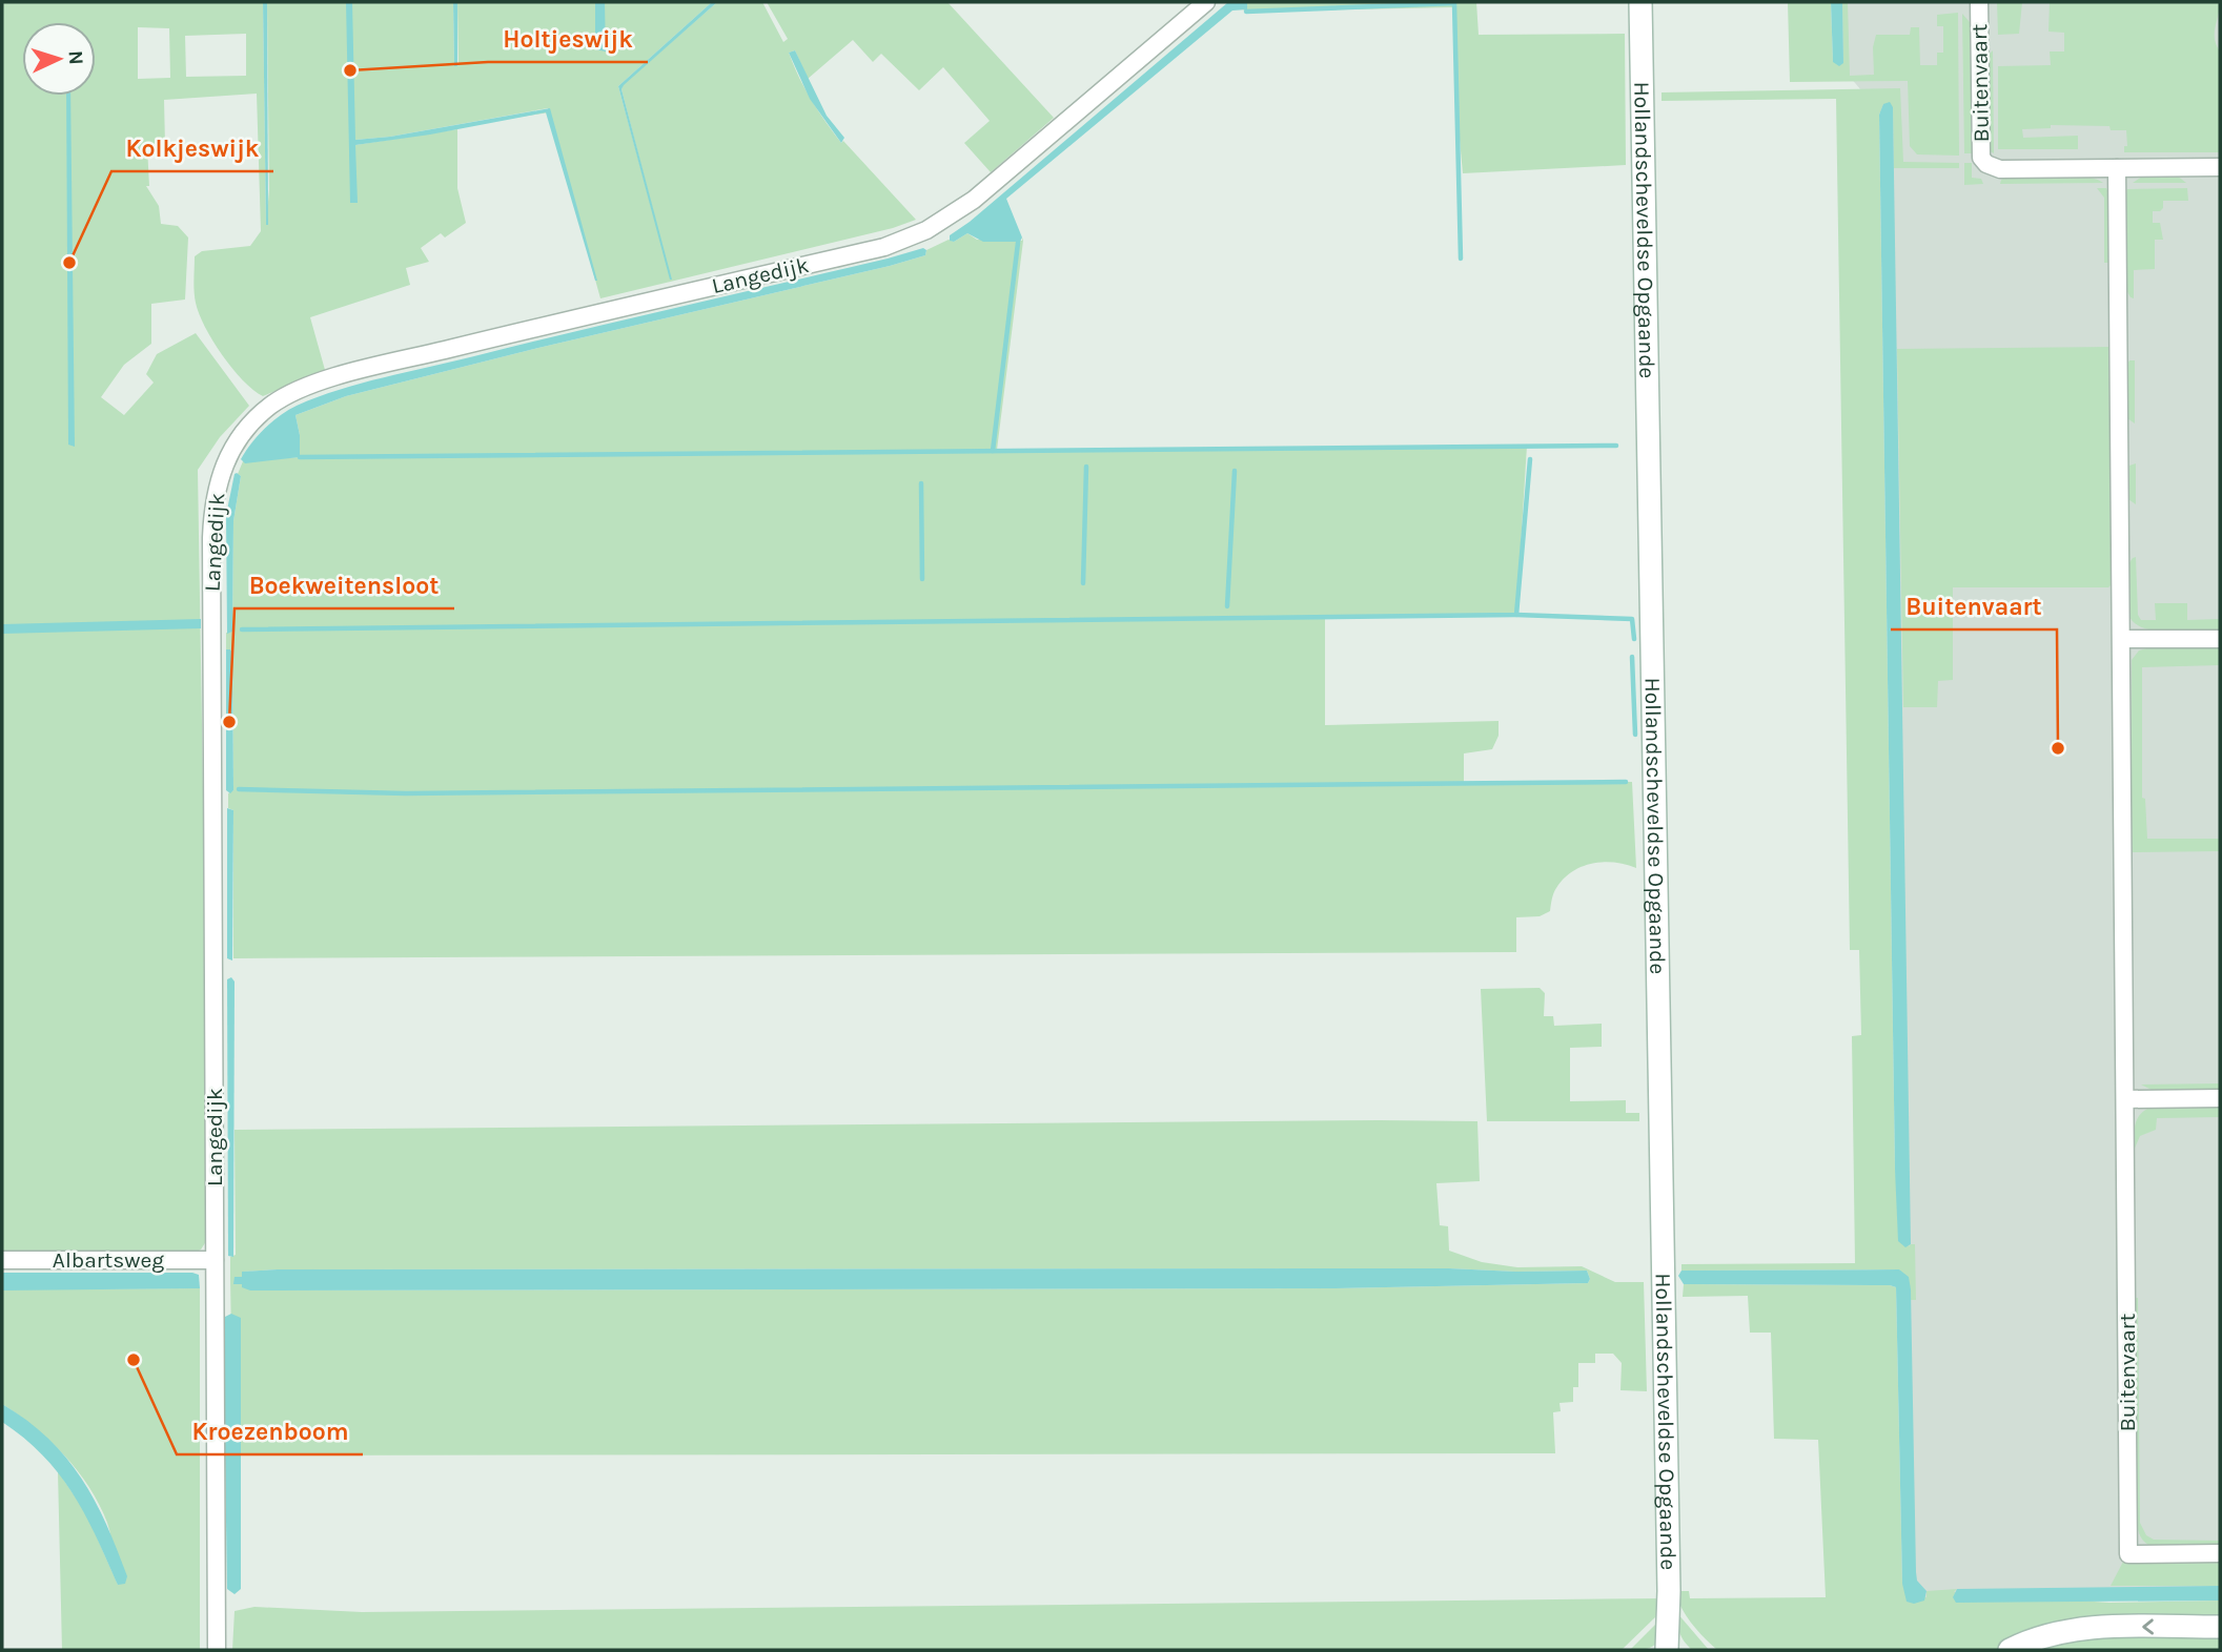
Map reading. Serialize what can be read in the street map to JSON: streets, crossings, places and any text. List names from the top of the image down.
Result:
{
  "streets": {
    "street": [
      "Buitenvaart",
      "Hollandscheveldse Opgaande",
      "Langedijk",
      "Albartsweg"
    ]
  },
  "crossings": [
    ["Langedijk", "Albartsweg"]
  ],
  "places": [
    "Holtjeswijk",
    "Kolkjeswijk",
    "Boekweitensloot",
    "Buitenvaart",
    "Kroezenboom"
  ],
  "north": "right"
}
